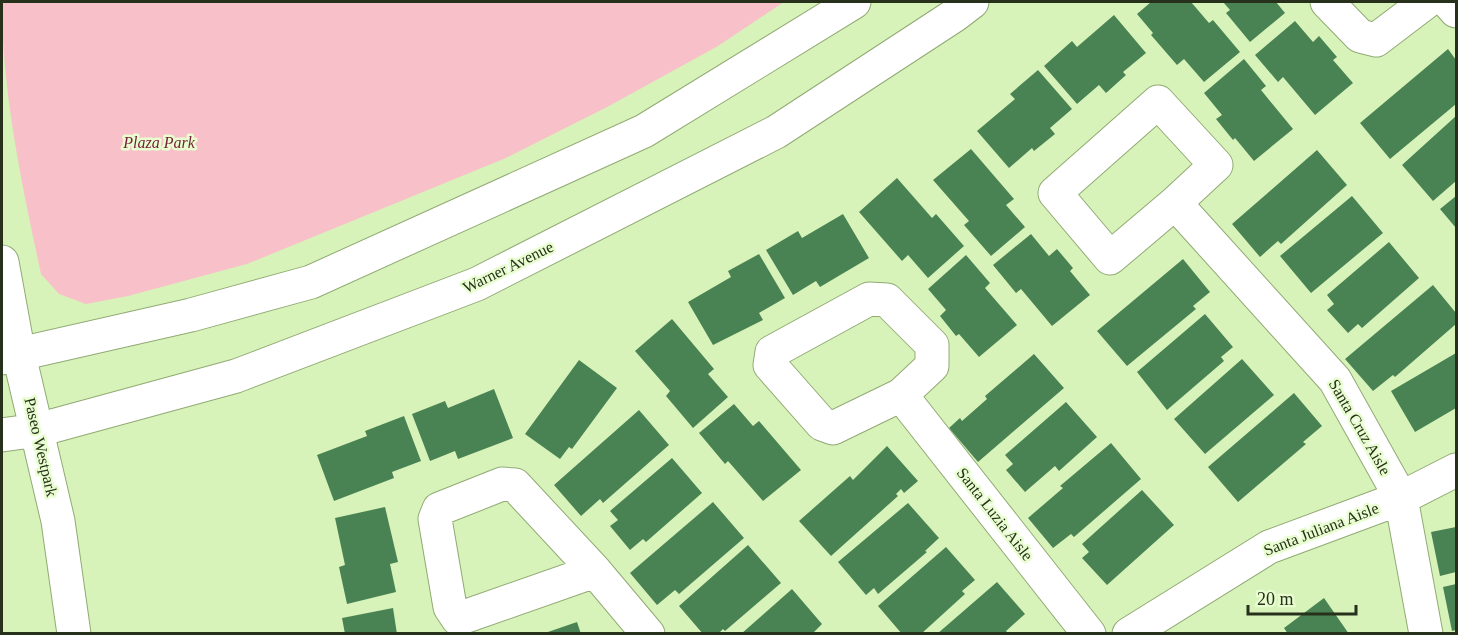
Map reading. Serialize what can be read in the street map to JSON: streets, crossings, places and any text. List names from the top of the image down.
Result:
{
  "streets": {
    "street": [
      "Warner Avenue",
      "Santa Cruz Aisle",
      "Paseo Westpark",
      "Santa Luzia Aisle",
      "Santa Juliana Aisle"
    ]
  },
  "crossings": [
    ["Warner Avenue", "Paseo Westpark"],
    ["Santa Cruz Aisle", "Santa Juliana Aisle"]
  ],
  "parks": ["Plaza Park"],
  "scale_bar": "20 m"
}
